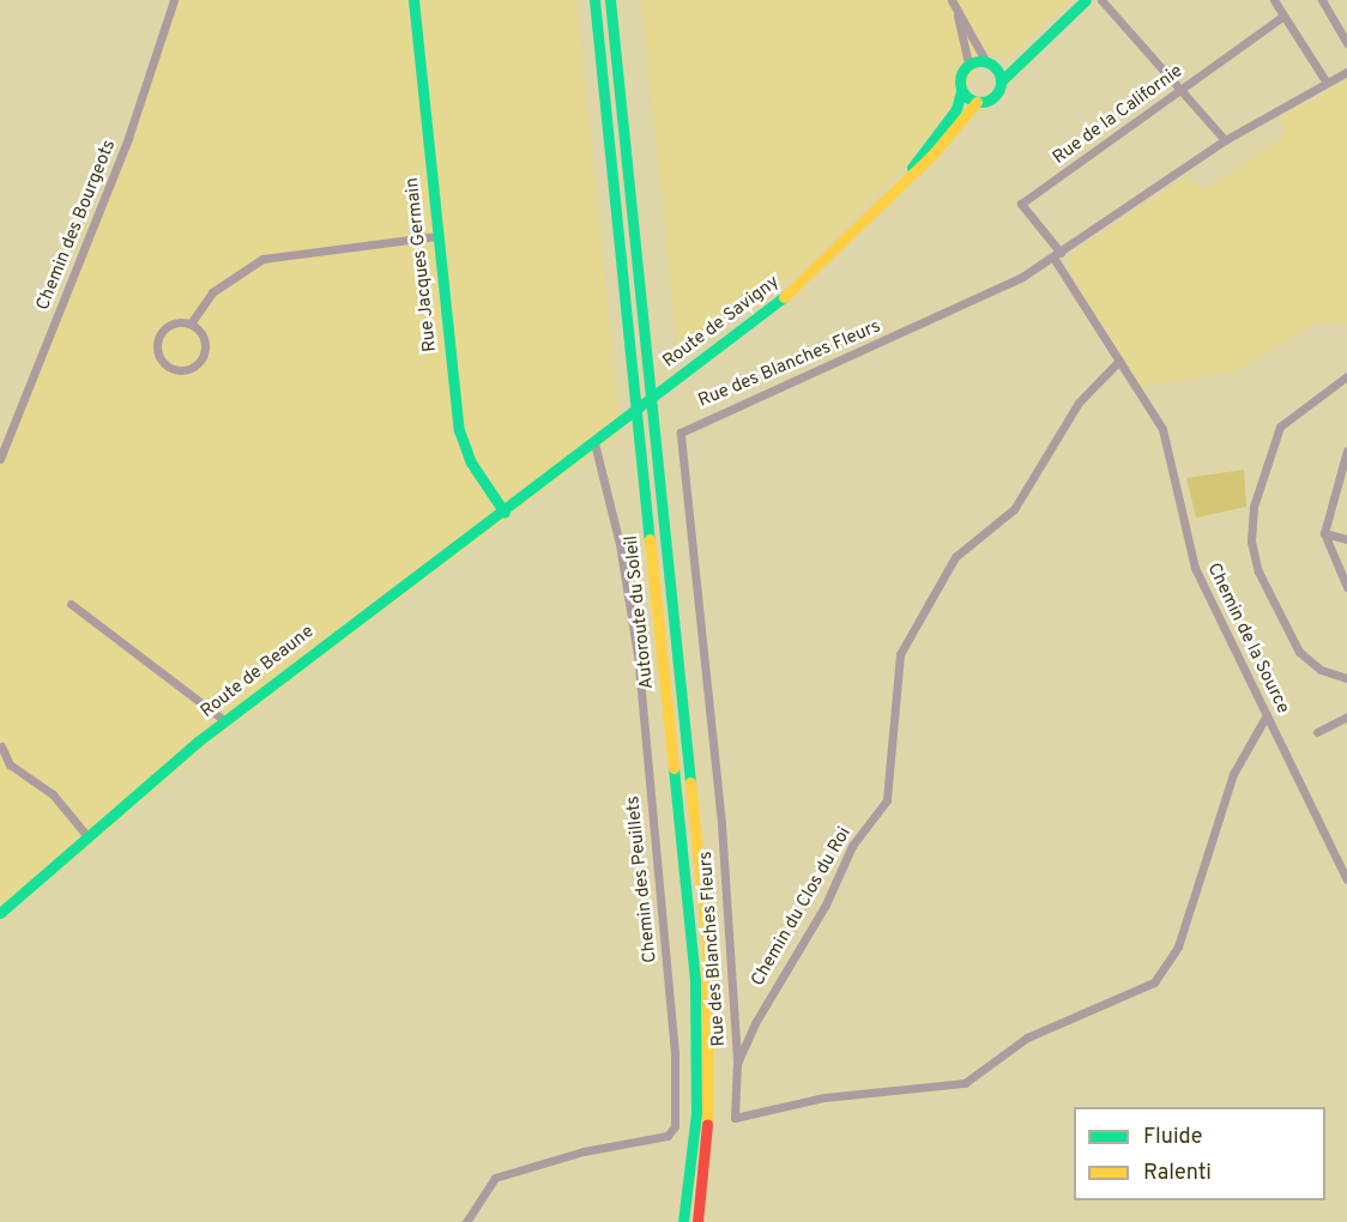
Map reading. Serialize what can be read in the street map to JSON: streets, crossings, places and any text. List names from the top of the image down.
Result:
{
  "streets": {
    "main road": [
      "Rue Jacques Germain",
      "Route de Savigny",
      "Autoroute du Soleil",
      "Route de Beaune"
    ],
    "street": [
      "Rue de la Californie",
      "Chemin des Bourgeots",
      "Rue des Blanches Fleurs",
      "Chemin de la Source",
      "Chemin des Peuillets",
      "Chemin du Clos du Roi"
    ]
  },
  "crossings": [
    ["Rue de la Californie", "Rue des Blanches Fleurs"],
    ["Rue de la Californie", "Chemin de la Source"],
    ["Rue Jacques Germain", "Route de Beaune"],
    ["Route de Savigny", "Route de Beaune"],
    ["Route de Savigny", "Chemin des Peuillets"],
    ["Rue des Blanches Fleurs", "Chemin de la Source"],
    ["Rue des Blanches Fleurs", "Chemin du Clos du Roi"],
    ["Chemin de la Source", "Chemin du Clos du Roi"]
  ],
  "legend": ["Fluide", "Ralenti"]
}
